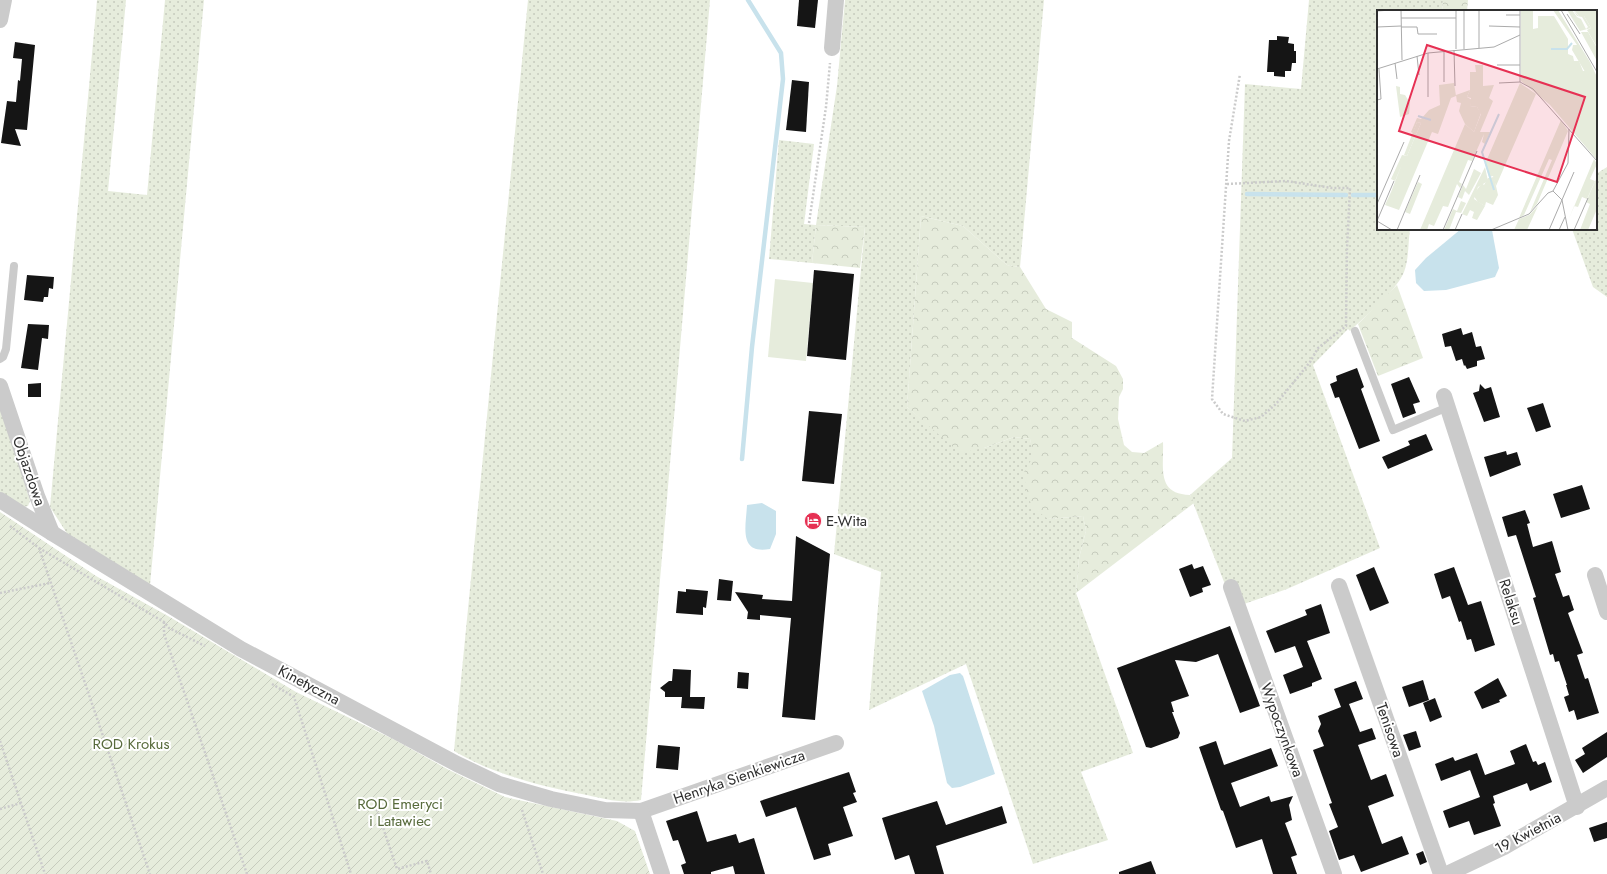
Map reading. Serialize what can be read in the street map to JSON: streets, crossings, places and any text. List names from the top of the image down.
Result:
{
  "streets": {
    "street": [
      "Objazdowa",
      "Relaksu",
      "Kinetyczna",
      "Wypoczynkowa",
      "Tenisowa",
      "Henryka Sienkiewicza",
      "19 Kwietnia"
    ]
  },
  "crossings": [
    ["Objazdowa", "Kinetyczna"],
    ["Relaksu", "19 Kwietnia"],
    ["Kinetyczna", "Henryka Sienkiewicza"]
  ],
  "parks": ["ROD Krokus", "ROD Emeryci i Latawiec"],
  "places": {
    "hotel": ["E-Wita"]
  }
}
